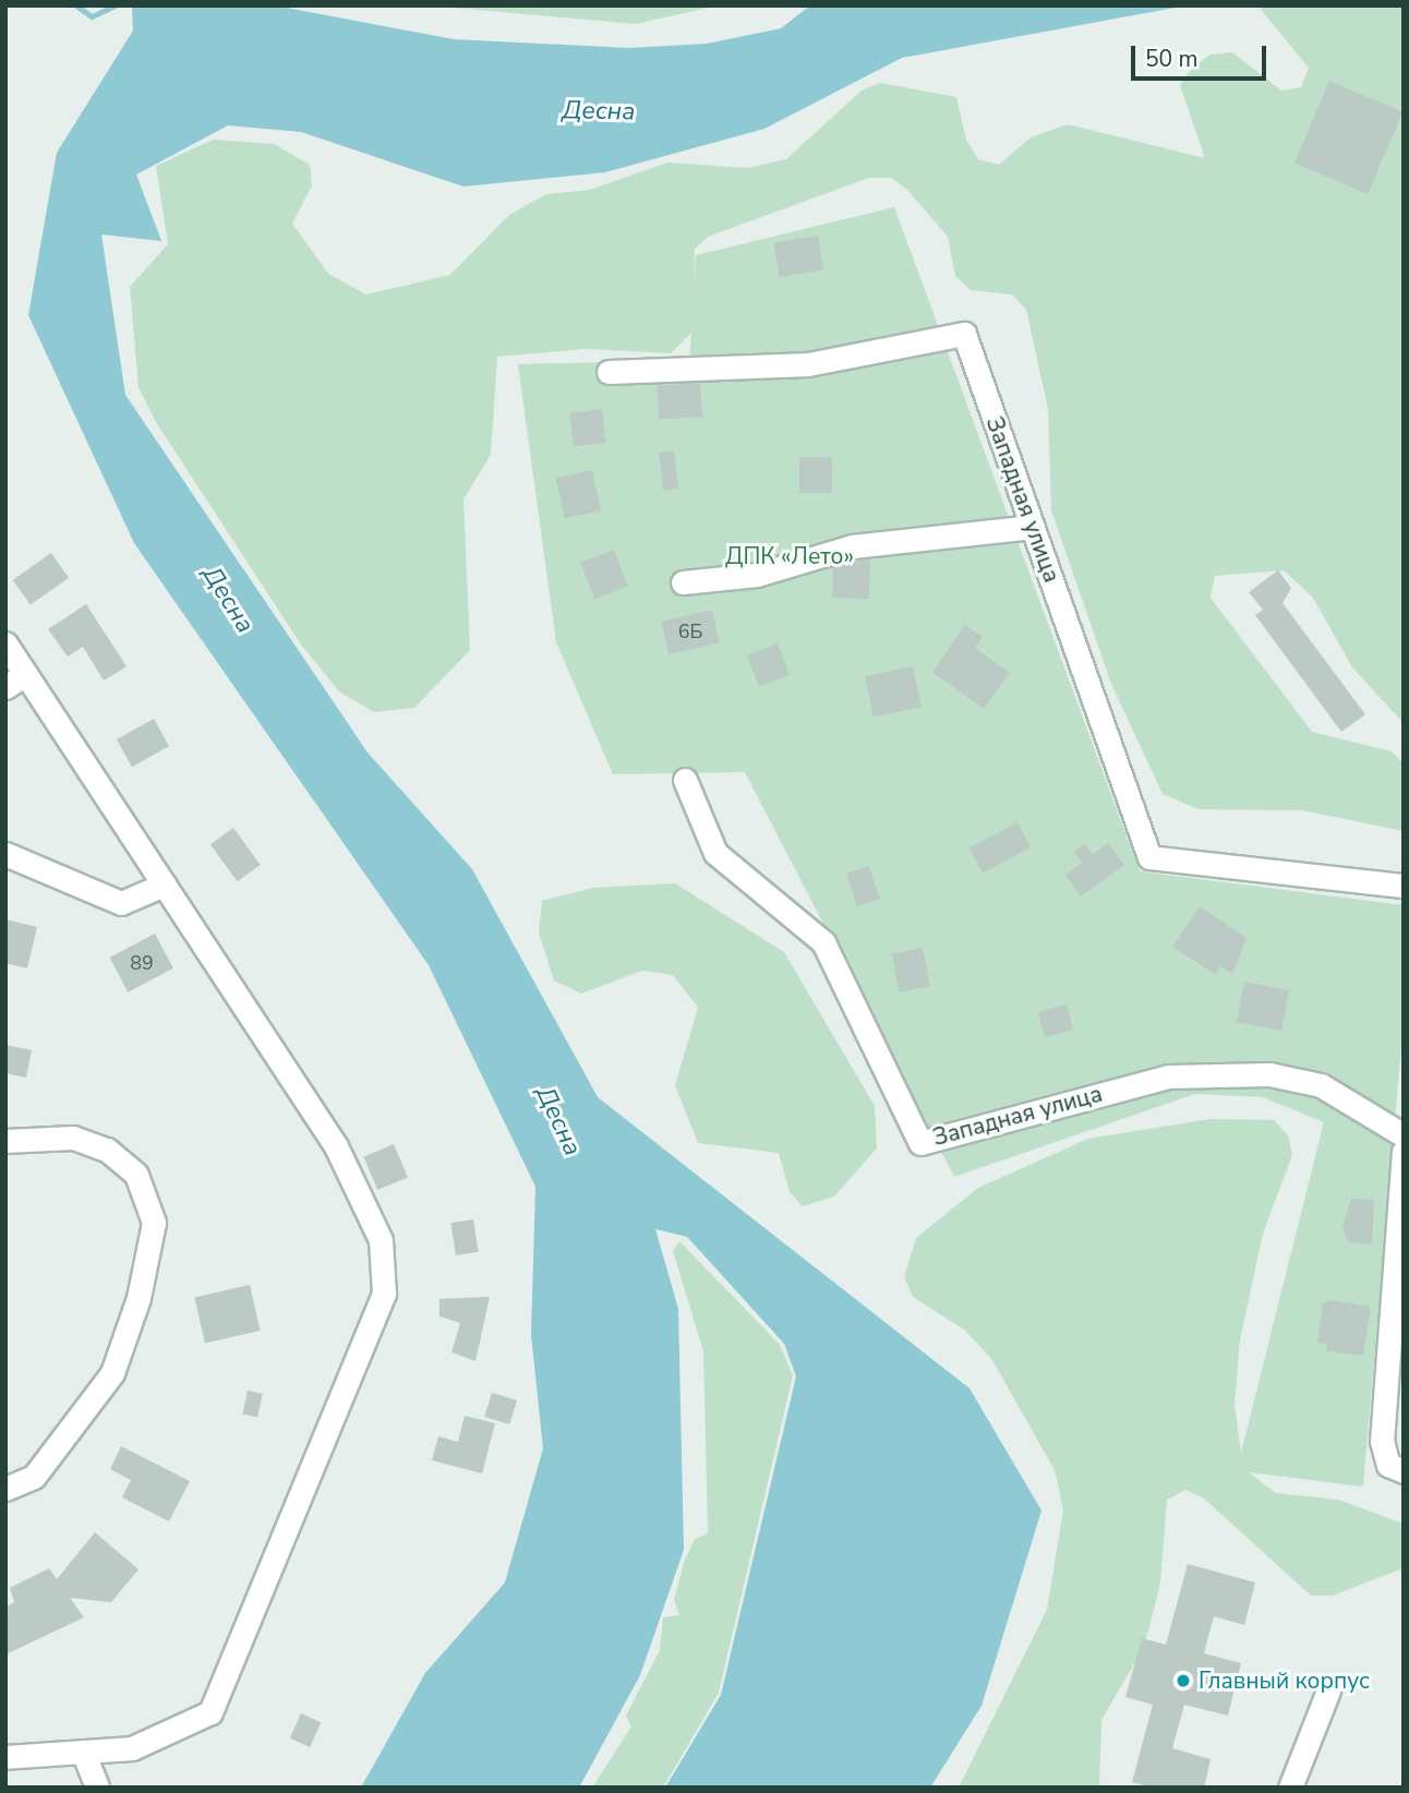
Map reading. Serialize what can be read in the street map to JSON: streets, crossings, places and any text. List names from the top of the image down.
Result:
{
  "streets": {
    "street": ["Западная улица"]
  },
  "water": ["Десна"],
  "parks": ["ДПК «Лето»"],
  "places": ["Главный корпус"],
  "house_numbers": ["6Б", "89"],
  "scale_bar": "50 m"
}
